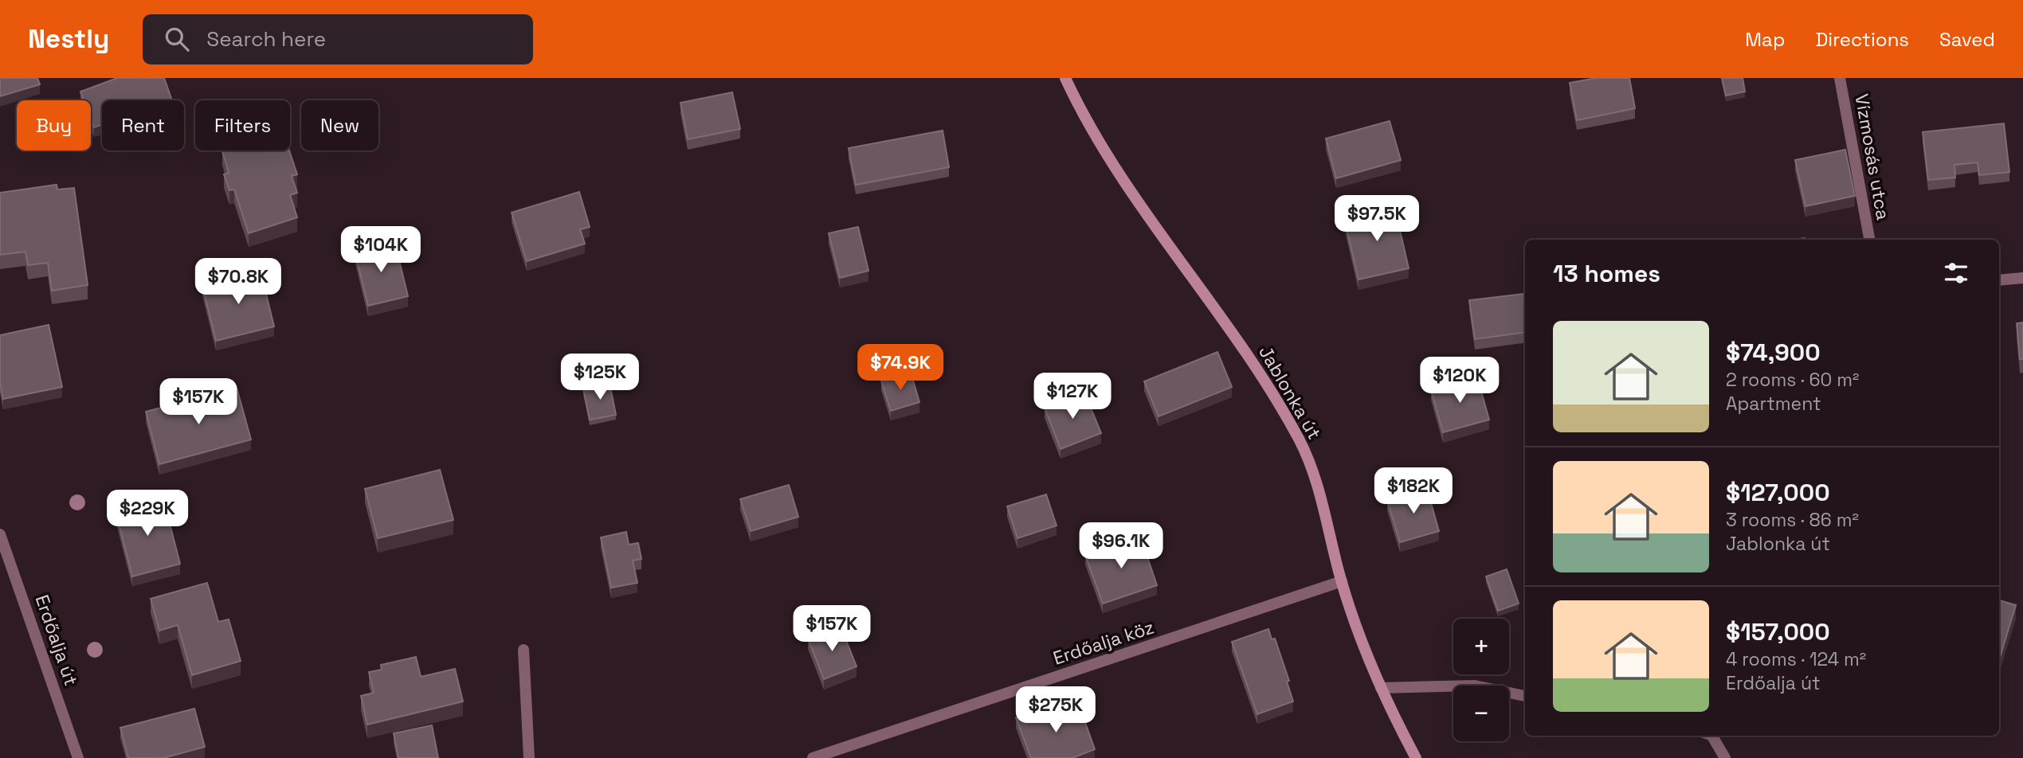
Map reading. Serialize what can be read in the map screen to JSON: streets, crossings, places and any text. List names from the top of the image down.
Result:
{
  "streets": {
    "street": [
      "Vízmosás utca",
      "Jablonka út",
      "Erdőalja út",
      "Erdőalja köz"
    ]
  },
  "crossings": [
    ["Jablonka út", "Erdőalja köz"]
  ],
  "page": {
    "header": "Nestly",
    "search": "Search here",
    "nav": ["Map", "Directions", "Saved"],
    "chip": [
      "Buy",
      "Rent",
      "Filters",
      "New"
    ],
    "price": [
      "$97.5K",
      "$104K",
      "$70.8K",
      "$74.9K",
      "$125K",
      "$120K",
      "$127K",
      "$157K",
      "$182K",
      "$229K",
      "$96.1K",
      "$157K",
      "$275K"
    ],
    "heading": "13 homes",
    "list": [
      {
        "name": "$74,900",
        "note": "2 rooms · 60 m² · Apartment"
      },
      {
        "name": "$127,000",
        "note": "3 rooms · 86 m² · Jablonka út"
      },
      {
        "name": "$157,000",
        "note": "4 rooms · 124 m² · Erdőalja út"
      }
    ],
    "map_buttons": ["+", "−"]
  }
}
